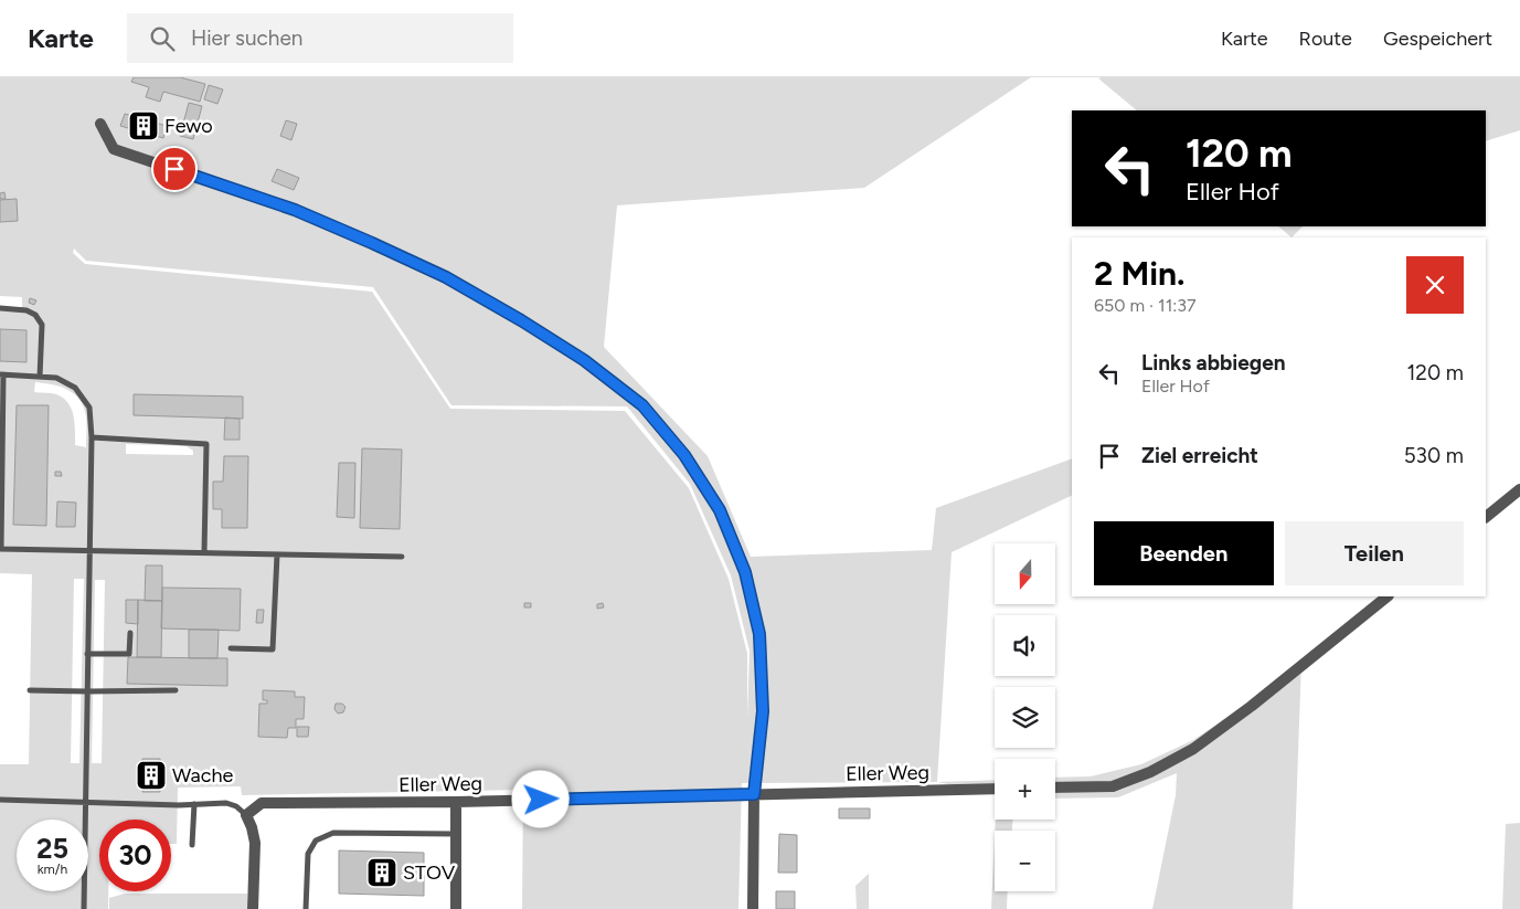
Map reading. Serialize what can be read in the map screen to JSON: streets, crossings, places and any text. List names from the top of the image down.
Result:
{
  "streets": {
    "street": ["Eller Weg"]
  },
  "places": {
    "building": ["Fewo", "Wache", "STOV"]
  },
  "north": "bottom",
  "page": {
    "header": "Karte",
    "search": "Hier suchen",
    "nav": ["Karte", "Route", "Gespeichert"],
    "turn": ["120 m", "Eller Hof"],
    "heading": ["2 Min.", "650 m · 11:37"],
    "list": [
      {
        "name": "Links abbiegen",
        "note": "Eller Hof",
        "value": "120 m"
      },
      {
        "name": "Ziel erreicht",
        "value": "530 m"
      }
    ],
    "buttons": ["Beenden", "Teilen"],
    "map_buttons": ["+", "−"],
    "speed": "25 km/h",
    "limit": "30"
  }
}
